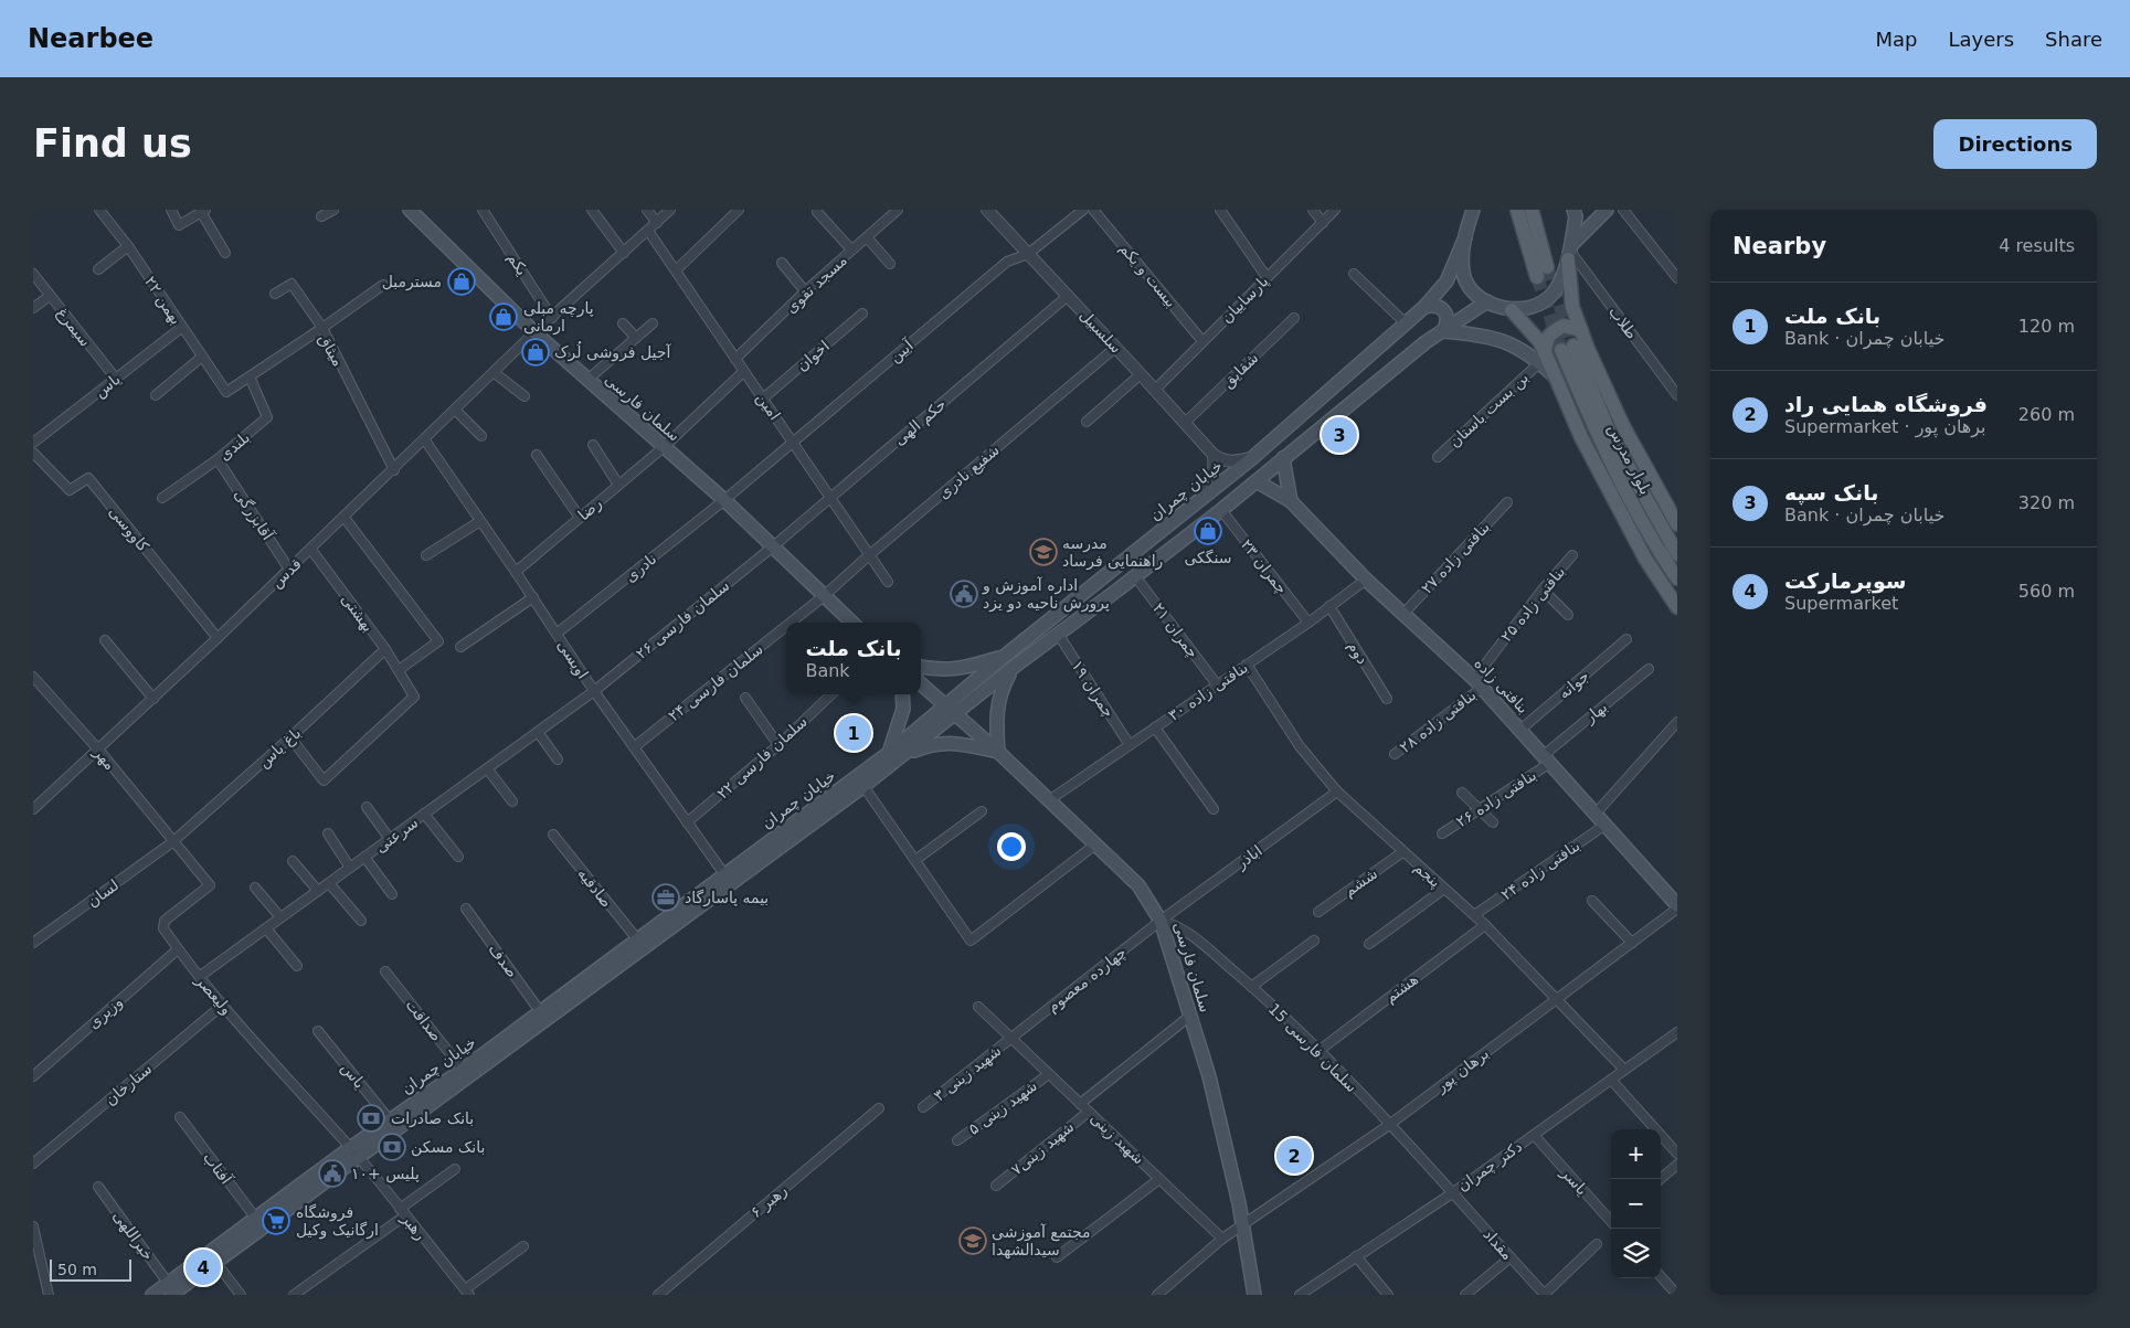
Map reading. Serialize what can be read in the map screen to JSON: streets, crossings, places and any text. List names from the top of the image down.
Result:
{
  "streets": {
    "main road": [
      "سلمان فارسی",
      "بلوار مدرس",
      "خیابان چمران",
      "بنافتی زاده"
    ],
    "street": [
      "یکم",
      "بیست و یکم",
      "مسجد تقوی",
      "پارساییان",
      "۲۲ بهمن",
      "طلاب",
      "سیمرغ",
      "سلسبیل",
      "میثاق",
      "آیین",
      "اخوان",
      "شقایق",
      "یاس",
      "امین",
      "بن بست باستان",
      "حکم الهی",
      "بلندی",
      "شفیع نادری",
      "رضا",
      "آقابزرگی",
      "کاووسی",
      "بنافتی زاده ۲۷",
      "چمران ۲۳",
      "نادری",
      "قدس",
      "بنافتی زاده ۲۵",
      "بهشتی",
      "سلمان فارسی ۲۶",
      "چمران ۲۱",
      "دوم",
      "اویسی",
      "سلمان فارسی ۲۴",
      "جوانه",
      "چمران ۱۹",
      "بنافتی زاده ۳۰",
      "بهار",
      "بنافتی زاده ۲۸",
      "باغ یاس",
      "سلمان فارسی ۲۲",
      "مهر",
      "بنافتی زاده ۲۶",
      "سرعتی",
      "اباذر",
      "بنافتی زاده ۲۴",
      "پنجم",
      "ششم",
      "صادقیه",
      "لسان",
      "صدف",
      "چهارده معصوم",
      "هشتم",
      "ولیعصر",
      "وزیری",
      "صداقت",
      "سلمان فارسی 15",
      "برهان پور",
      "شهید زینی ۳",
      "ستارخان",
      "شهید زینی ۵",
      "شهید زینی",
      "شهید زینی۷",
      "دکتر چمران",
      "آفتاب",
      "یاسر",
      "رهبر ۶",
      "رهبر",
      "خیراللهی",
      "مقداد"
    ]
  },
  "crossings": [
    ["بیست و یکم", "پارساییان"],
    ["مسجد تقوی", "امین"],
    ["پارساییان", "سلسبیل"],
    ["۲۲ بهمن", "میثاق"],
    ["۲۲ بهمن", "یاس"],
    ["سیمرغ", "یاس"],
    ["سلسبیل", "آیین"],
    ["سلسبیل", "شقایق"],
    ["سلسبیل", "حکم الهی"],
    ["سلسبیل", "شفیع نادری"],
    ["میثاق", "بلندی"],
    ["میثاق", "قدس"],
    ["آیین", "امین"],
    ["آیین", "سلمان فارسی"],
    ["آیین", "نادری"],
    ["اخوان", "امین"],
    ["یاس", "خیابان چمران"],
    ["امین", "حکم الهی"],
    ["امین", "شفیع نادری"],
    ["امین", "رضا"],
    ["سلمان فارسی", "حکم الهی"],
    ["سلمان فارسی", "شفیع نادری"],
    ["سلمان فارسی", "خیابان چمران"],
    ["سلمان فارسی", "رضا"],
    ["سلمان فارسی", "نادری"],
    ["سلمان فارسی", "قدس"],
    ["سلمان فارسی", "سلمان فارسی ۲۶"],
    ["سلمان فارسی", "سلمان فارسی ۲۴"],
    ["سلمان فارسی", "بنافتی زاده ۳۰"],
    ["سلمان فارسی", "اباذر"],
    ["سلمان فارسی", "چهارده معصوم"],
    ["سلمان فارسی", "سلمان فارسی 15"],
    ["سلمان فارسی", "برهان پور"],
    ["حکم الهی", "سلمان فارسی ۲۶"],
    ["بلندی", "آقابزرگی"],
    ["شفیع نادری", "سلمان فارسی ۲۴"],
    ["خیابان چمران", "چمران ۲۳"],
    ["خیابان چمران", "چمران ۲۱"],
    ["خیابان چمران", "اویسی"],
    ["خیابان چمران", "بنافتی زاده"],
    ["خیابان چمران", "چمران ۱۹"],
    ["خیابان چمران", "صادقیه"],
    ["خیابان چمران", "صدف"],
    ["خیابان چمران", "ولیعصر"],
    ["خیابان چمران", "صداقت"],
    ["خیابان چمران", "آفتاب"],
    ["خیابان چمران", "رهبر"],
    ["خیابان چمران", "خیراللهی"],
    ["رضا", "اویسی"],
    ["آقابزرگی", "قدس"],
    ["کاووسی", "قدس"],
    ["بنافتی زاده ۲۷", "بنافتی زاده"],
    ["چمران ۲۳", "بنافتی زاده ۳۰"],
    ["نادری", "اویسی"],
    ["قدس", "بهشتی"],
    ["قدس", "اویسی"],
    ["قدس", "مهر"],
    ["بنافتی زاده ۲۵", "بنافتی زاده"],
    ["بنافتی زاده ۲۵", "بنافتی زاده ۲۸"],
    ["بهشتی", "باغ یاس"],
    ["سلمان فارسی ۲۶", "اویسی"],
    ["سلمان فارسی ۲۶", "سرعتی"],
    ["چمران ۲۱", "بنافتی زاده ۳۰"],
    ["دوم", "بنافتی زاده ۳۰"],
    ["اویسی", "سلمان فارسی ۲۴"],
    ["اویسی", "سلمان فارسی ۲۲"],
    ["اویسی", "سرعتی"],
    ["جوانه", "بنافتی زاده"],
    ["بنافتی زاده", "بنافتی زاده ۳۰"],
    ["بنافتی زاده", "بهار"],
    ["بنافتی زاده", "بنافتی زاده ۲۸"],
    ["بنافتی زاده", "بنافتی زاده ۲۶"],
    ["بنافتی زاده", "بنافتی زاده ۲۴"],
    ["بنافتی زاده", "برهان پور"],
    ["چمران ۱۹", "بنافتی زاده ۳۰"],
    ["بنافتی زاده ۳۰", "پنجم"],
    ["بهار", "بنافتی زاده ۲۶"],
    ["باغ یاس", "مهر"],
    ["باغ یاس", "لسان"],
    ["باغ یاس", "ولیعصر"],
    ["مهر", "لسان"],
    ["مهر", "ولیعصر"],
    ["سرعتی", "ولیعصر"],
    ["اباذر", "پنجم"],
    ["اباذر", "چهارده معصوم"],
    ["اباذر", "سلمان فارسی 15"],
    ["بنافتی زاده ۲۴", "پنجم"],
    ["پنجم", "ششم"],
    ["پنجم", "هشتم"],
    ["پنجم", "برهان پور"],
    ["پنجم", "دکتر چمران"],
    ["لسان", "ولیعصر"],
    ["چهارده معصوم", "سلمان فارسی 15"],
    ["چهارده معصوم", "شهید زینی ۳"],
    ["چهارده معصوم", "شهید زینی"],
    ["هشتم", "سلمان فارسی 15"],
    ["ولیعصر", "وزیری"],
    ["ولیعصر", "ستارخان"],
    ["ولیعصر", "رهبر"],
    ["سلمان فارسی 15", "برهان پور"],
    ["سلمان فارسی 15", "دکتر چمران"],
    ["سلمان فارسی 15", "مقداد"],
    ["برهان پور", "شهید زینی"],
    ["شهید زینی ۳", "شهید زینی"],
    ["شهید زینی ۵", "شهید زینی"],
    ["شهید زینی", "شهید زینی۷"],
    ["دکتر چمران", "یاسر"],
    ["دکتر چمران", "مقداد"]
  ],
  "places": {
    "shop": [
      "مسترمبل",
      "پارچه مبلی ارمانی",
      "آجیل فروشی لُرک",
      "سنگکی"
    ],
    "school or university": ["مدرسه راهنمایی فرساد", "مجتمع آموزشی سیدالشهدا"],
    "public building": ["اداره آموزش و پرورش ناحیه دو یزد", "پلیس +۱۰"],
    "office": ["بیمه پاسارگاد"],
    "bank": ["بانک صادرات", "بانک مسکن"],
    "supermarket": ["فروشگاه ارگانیک وکیل"]
  },
  "scale_bar": "50 m",
  "page": {
    "header": "Nearbee",
    "nav": ["Map", "Layers", "Share"],
    "buttons": "Directions",
    "title": "Find us",
    "heading": ["Nearby", "4 results"],
    "list": [
      {
        "mark": "1",
        "name": "بانک ملت",
        "note": "Bank · خیابان چمران",
        "value": "120 m"
      },
      {
        "mark": "2",
        "name": "فروشگاه همایی راد",
        "note": "Supermarket · برهان پور",
        "value": "260 m"
      },
      {
        "mark": "3",
        "name": "بانک سپه",
        "note": "Bank · خیابان چمران",
        "value": "320 m"
      },
      {
        "mark": "4",
        "name": "سوپرمارکت",
        "note": "Supermarket",
        "value": "560 m"
      }
    ],
    "pins": [
      "3",
      "1",
      "2",
      "4"
    ],
    "popup": ["بانک ملت", "Bank"],
    "map_buttons": ["+", "−"],
    "scale": "50 m"
  }
}
